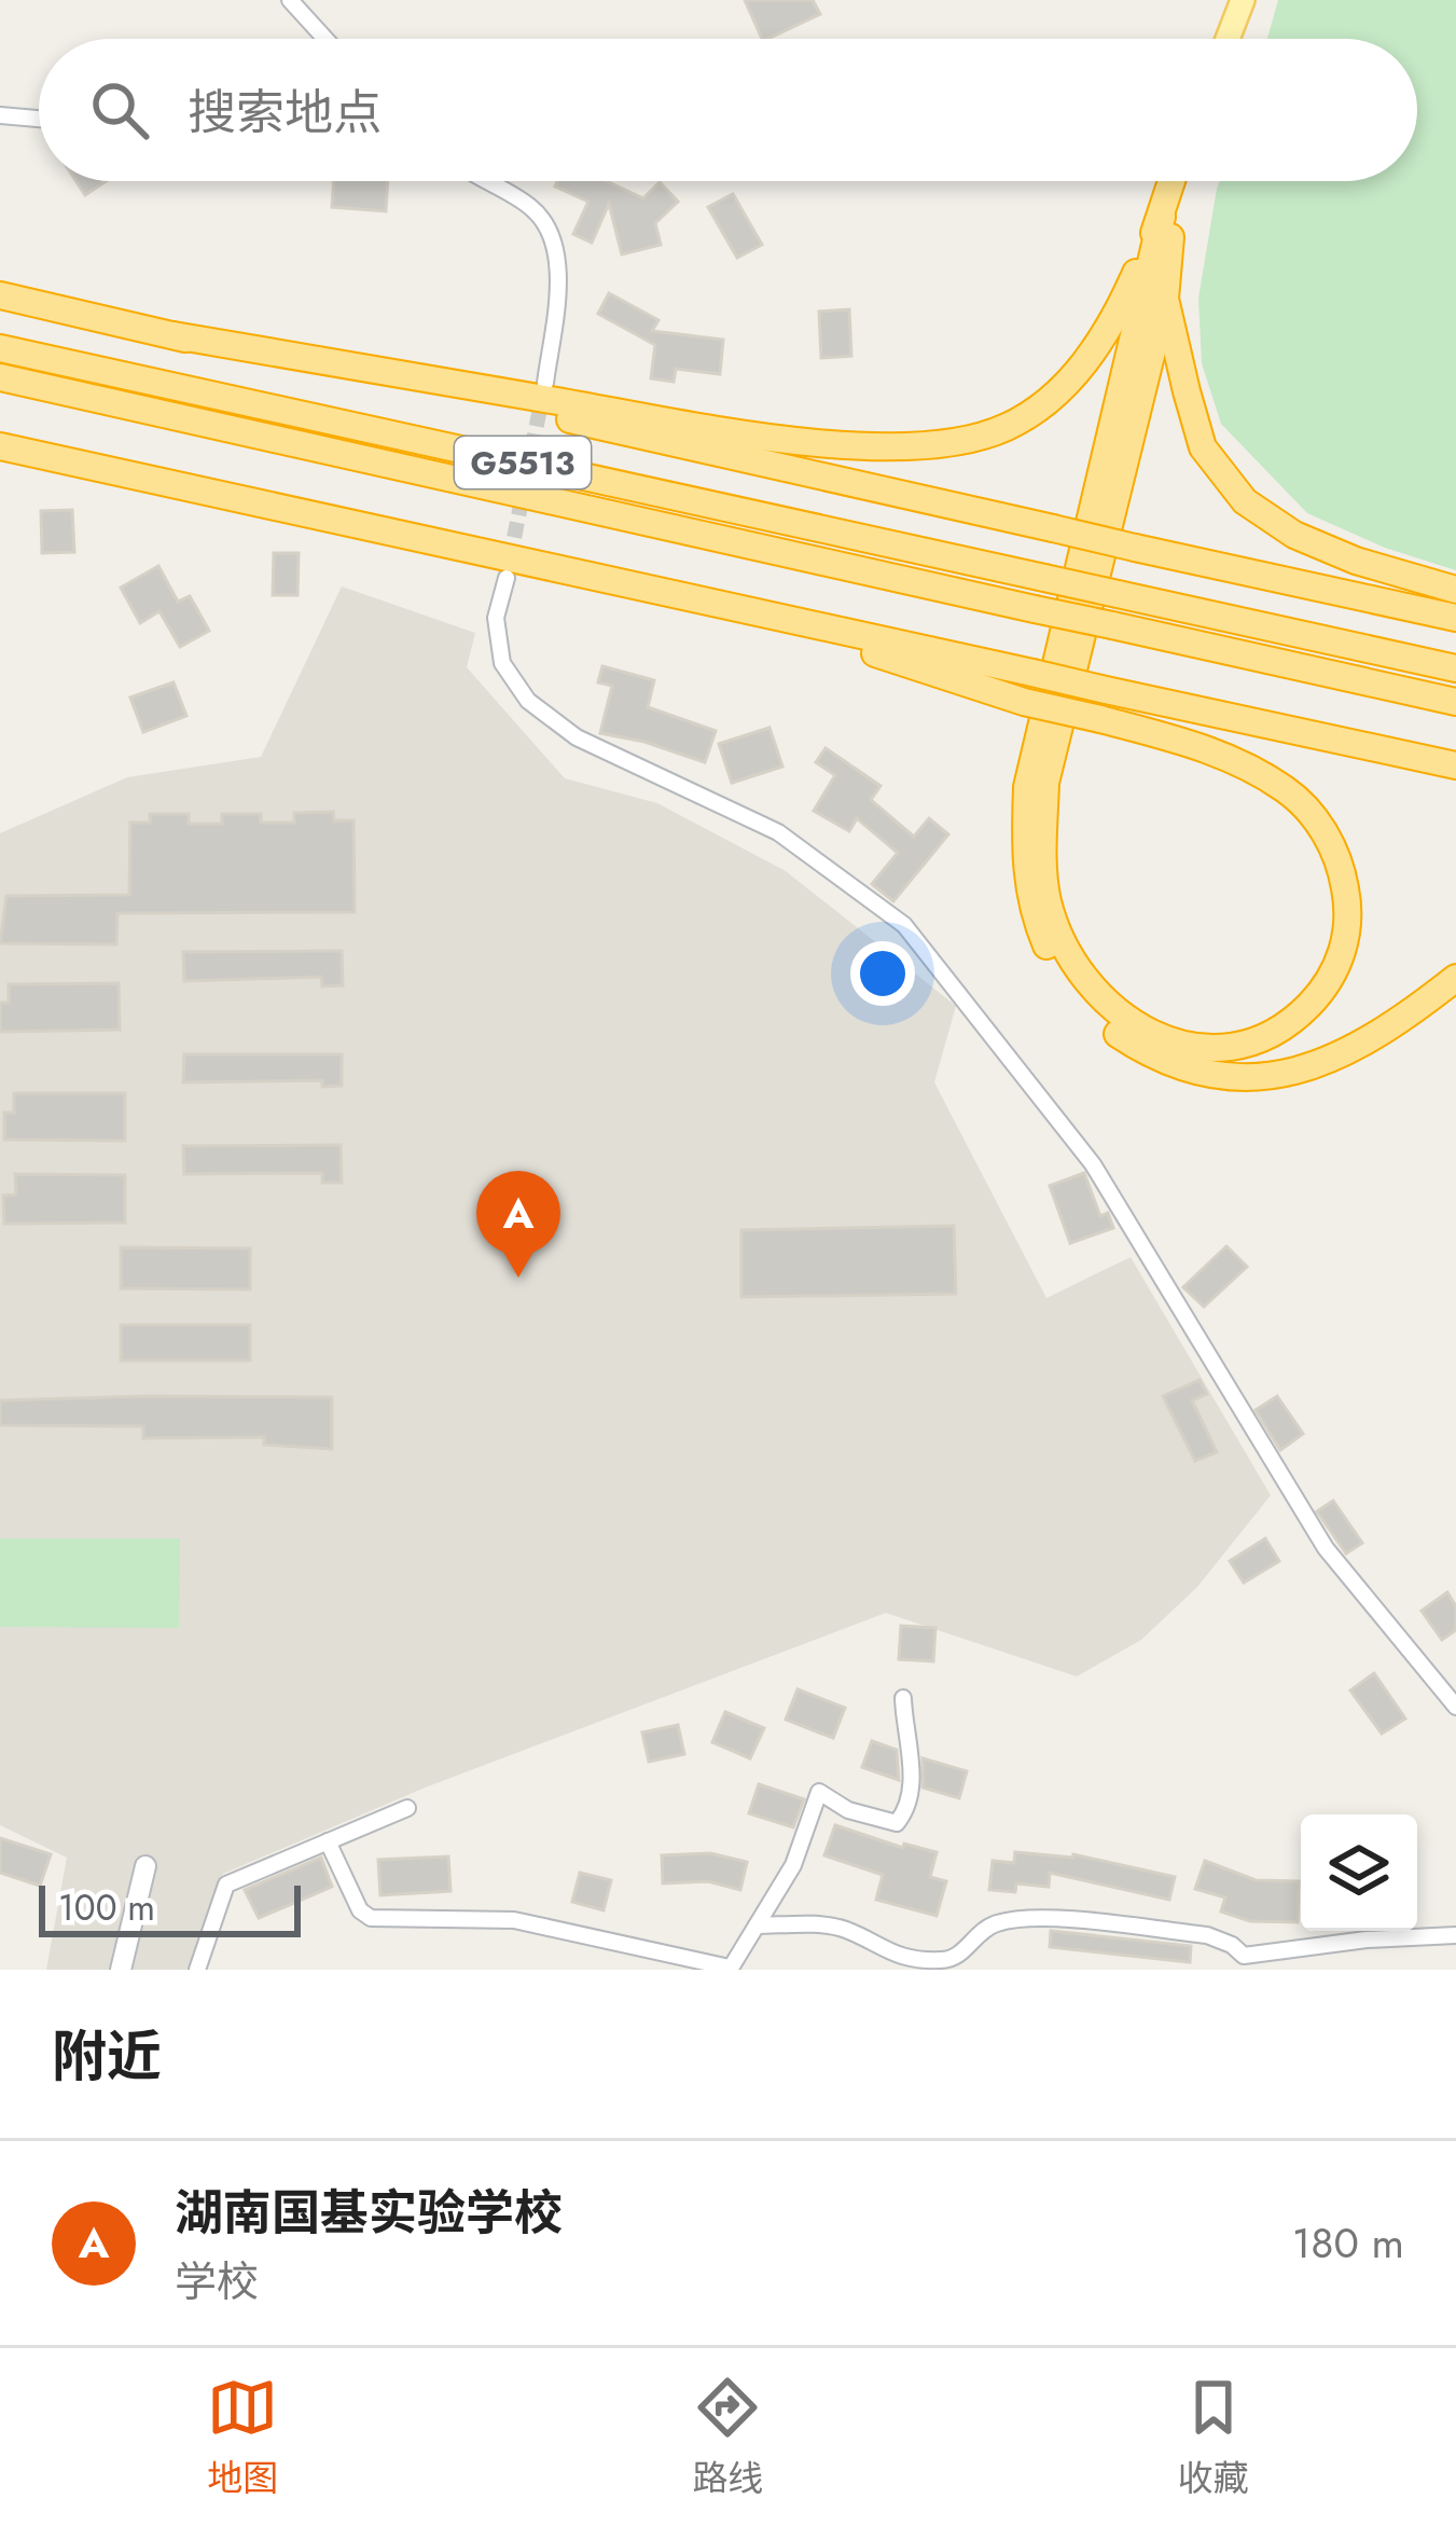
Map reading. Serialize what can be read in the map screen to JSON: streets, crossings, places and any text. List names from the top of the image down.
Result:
{
  "streets": {
    "highway": ["G5513"]
  },
  "scale_bar": "100 m",
  "page": {
    "search": "搜索地点",
    "pins": "A",
    "scale": "100 m",
    "heading": "附近",
    "list": [
      {
        "mark": "A",
        "name": "湖南国基实验学校",
        "note": "学校",
        "value": "180 m"
      }
    ],
    "nav": ["地图", "路线", "收藏"]
  }
}
